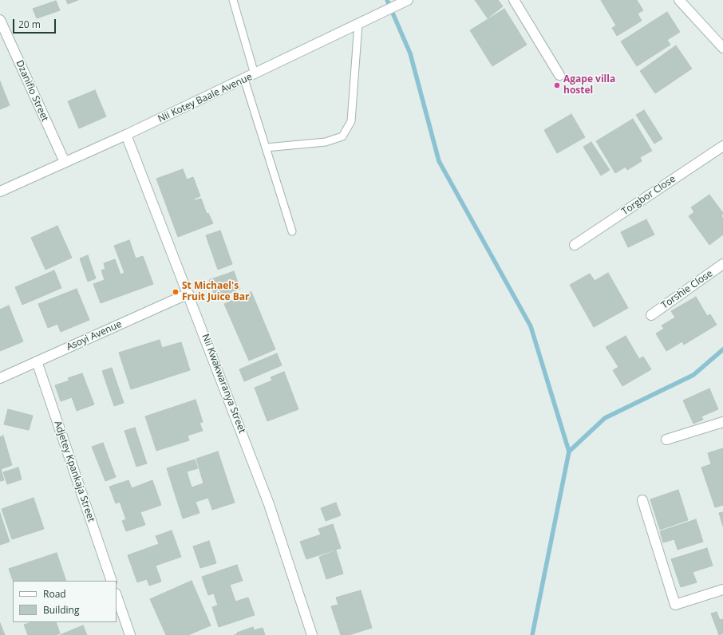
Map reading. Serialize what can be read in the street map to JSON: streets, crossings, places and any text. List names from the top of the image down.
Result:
{
  "streets": {
    "street": [
      "Dzanifio Street",
      "Nii Kotey Baale Avenue",
      "Torgbor Close",
      "Torshie Close",
      "Asoyi Avenue",
      "Nii Kwakwaranya Street",
      "Adjetey Kpankaja Street"
    ]
  },
  "crossings": [
    ["Dzanifio Street", "Nii Kotey Baale Avenue"],
    ["Nii Kotey Baale Avenue", "Nii Kwakwaranya Street"],
    ["Asoyi Avenue", "Nii Kwakwaranya Street"],
    ["Asoyi Avenue", "Adjetey Kpankaja Street"]
  ],
  "places": ["Agape villa hostel", "St Michael's Fruit Juice Bar"],
  "legend": ["Road", "Building"],
  "scale_bar": "20 m"
}
